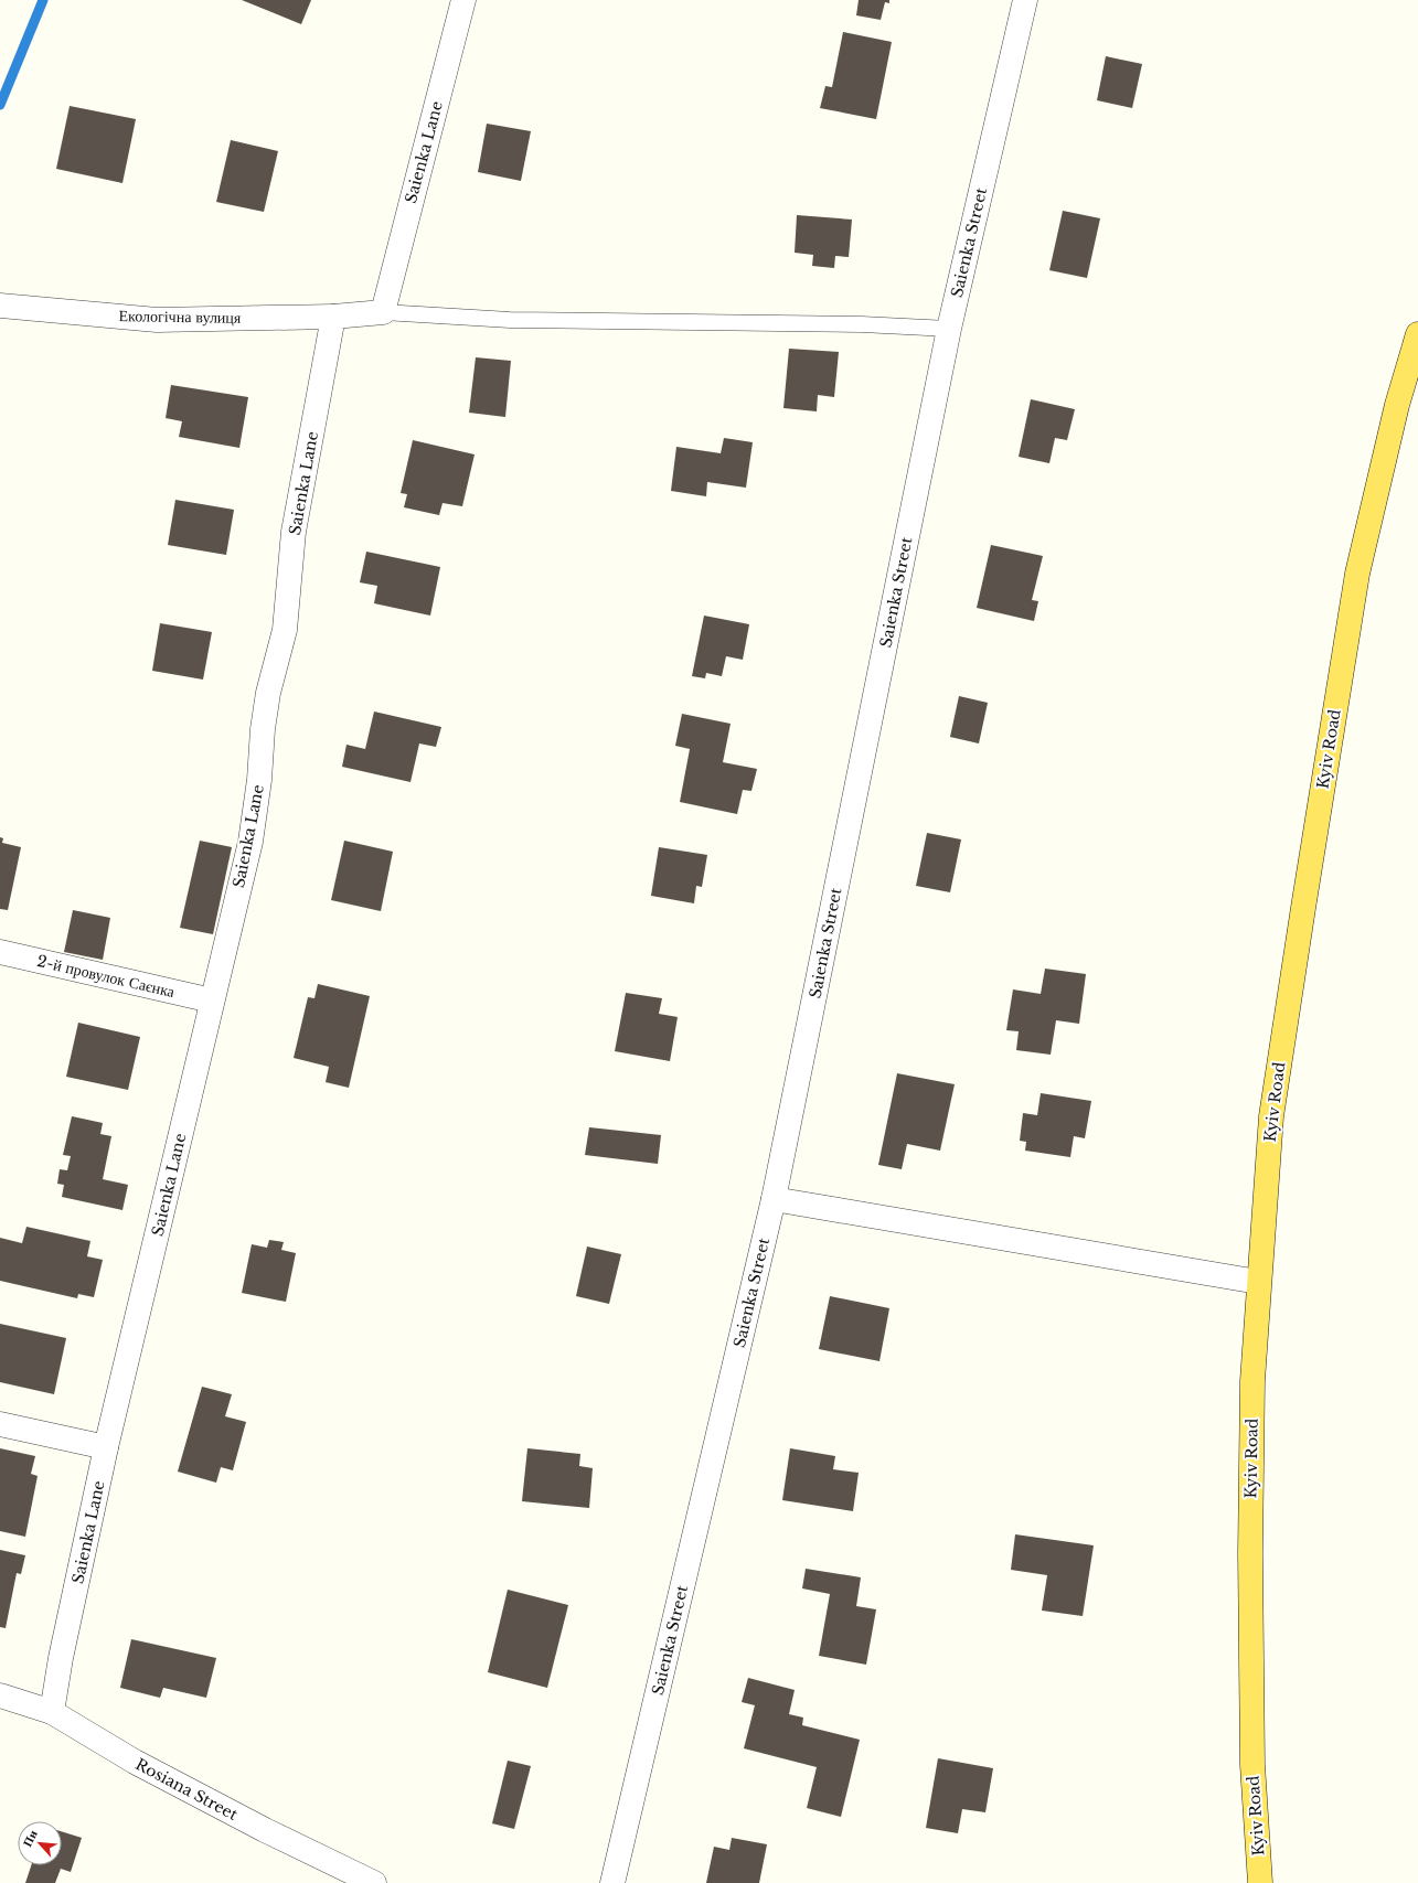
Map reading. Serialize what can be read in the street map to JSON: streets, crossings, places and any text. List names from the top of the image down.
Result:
{
  "streets": {
    "main road": ["Kyiv Road"],
    "street": [
      "Saienka Lane",
      "Saienka Street",
      "Екологічна вулиця",
      "2-й провулок Саєнка",
      "Rosiana Street"
    ]
  },
  "crossings": [
    ["Saienka Lane", "Екологічна вулиця"],
    ["Saienka Lane", "2-й провулок Саєнка"],
    ["Saienka Lane", "Rosiana Street"]
  ],
  "north": "top left"
}
